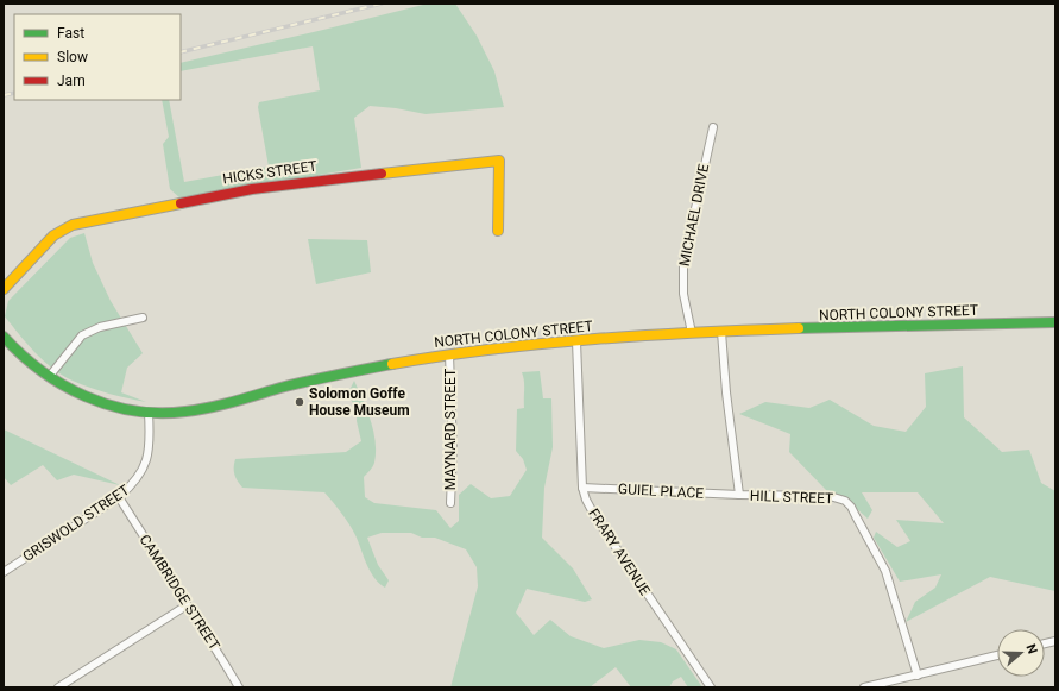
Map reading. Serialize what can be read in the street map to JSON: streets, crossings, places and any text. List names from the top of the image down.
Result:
{
  "streets": {
    "main road": ["HICKS STREET", "NORTH COLONY STREET"],
    "street": [
      "MICHAEL DRIVE",
      "MAYNARD STREET",
      "GUIEL PLACE",
      "HILL STREET",
      "GRISWOLD STREET",
      "FRARY AVENUE",
      "CAMBRIDGE STREET"
    ]
  },
  "crossings": [
    ["MICHAEL DRIVE", "NORTH COLONY STREET"],
    ["NORTH COLONY STREET", "MAYNARD STREET"],
    ["NORTH COLONY STREET", "HILL STREET"],
    ["NORTH COLONY STREET", "GRISWOLD STREET"],
    ["NORTH COLONY STREET", "FRARY AVENUE"],
    ["GUIEL PLACE", "HILL STREET"],
    ["GUIEL PLACE", "FRARY AVENUE"],
    ["GRISWOLD STREET", "CAMBRIDGE STREET"]
  ],
  "places": ["Solomon Goffe House Museum"],
  "legend": ["Fast", "Slow", "Jam"],
  "north": "right"
}
